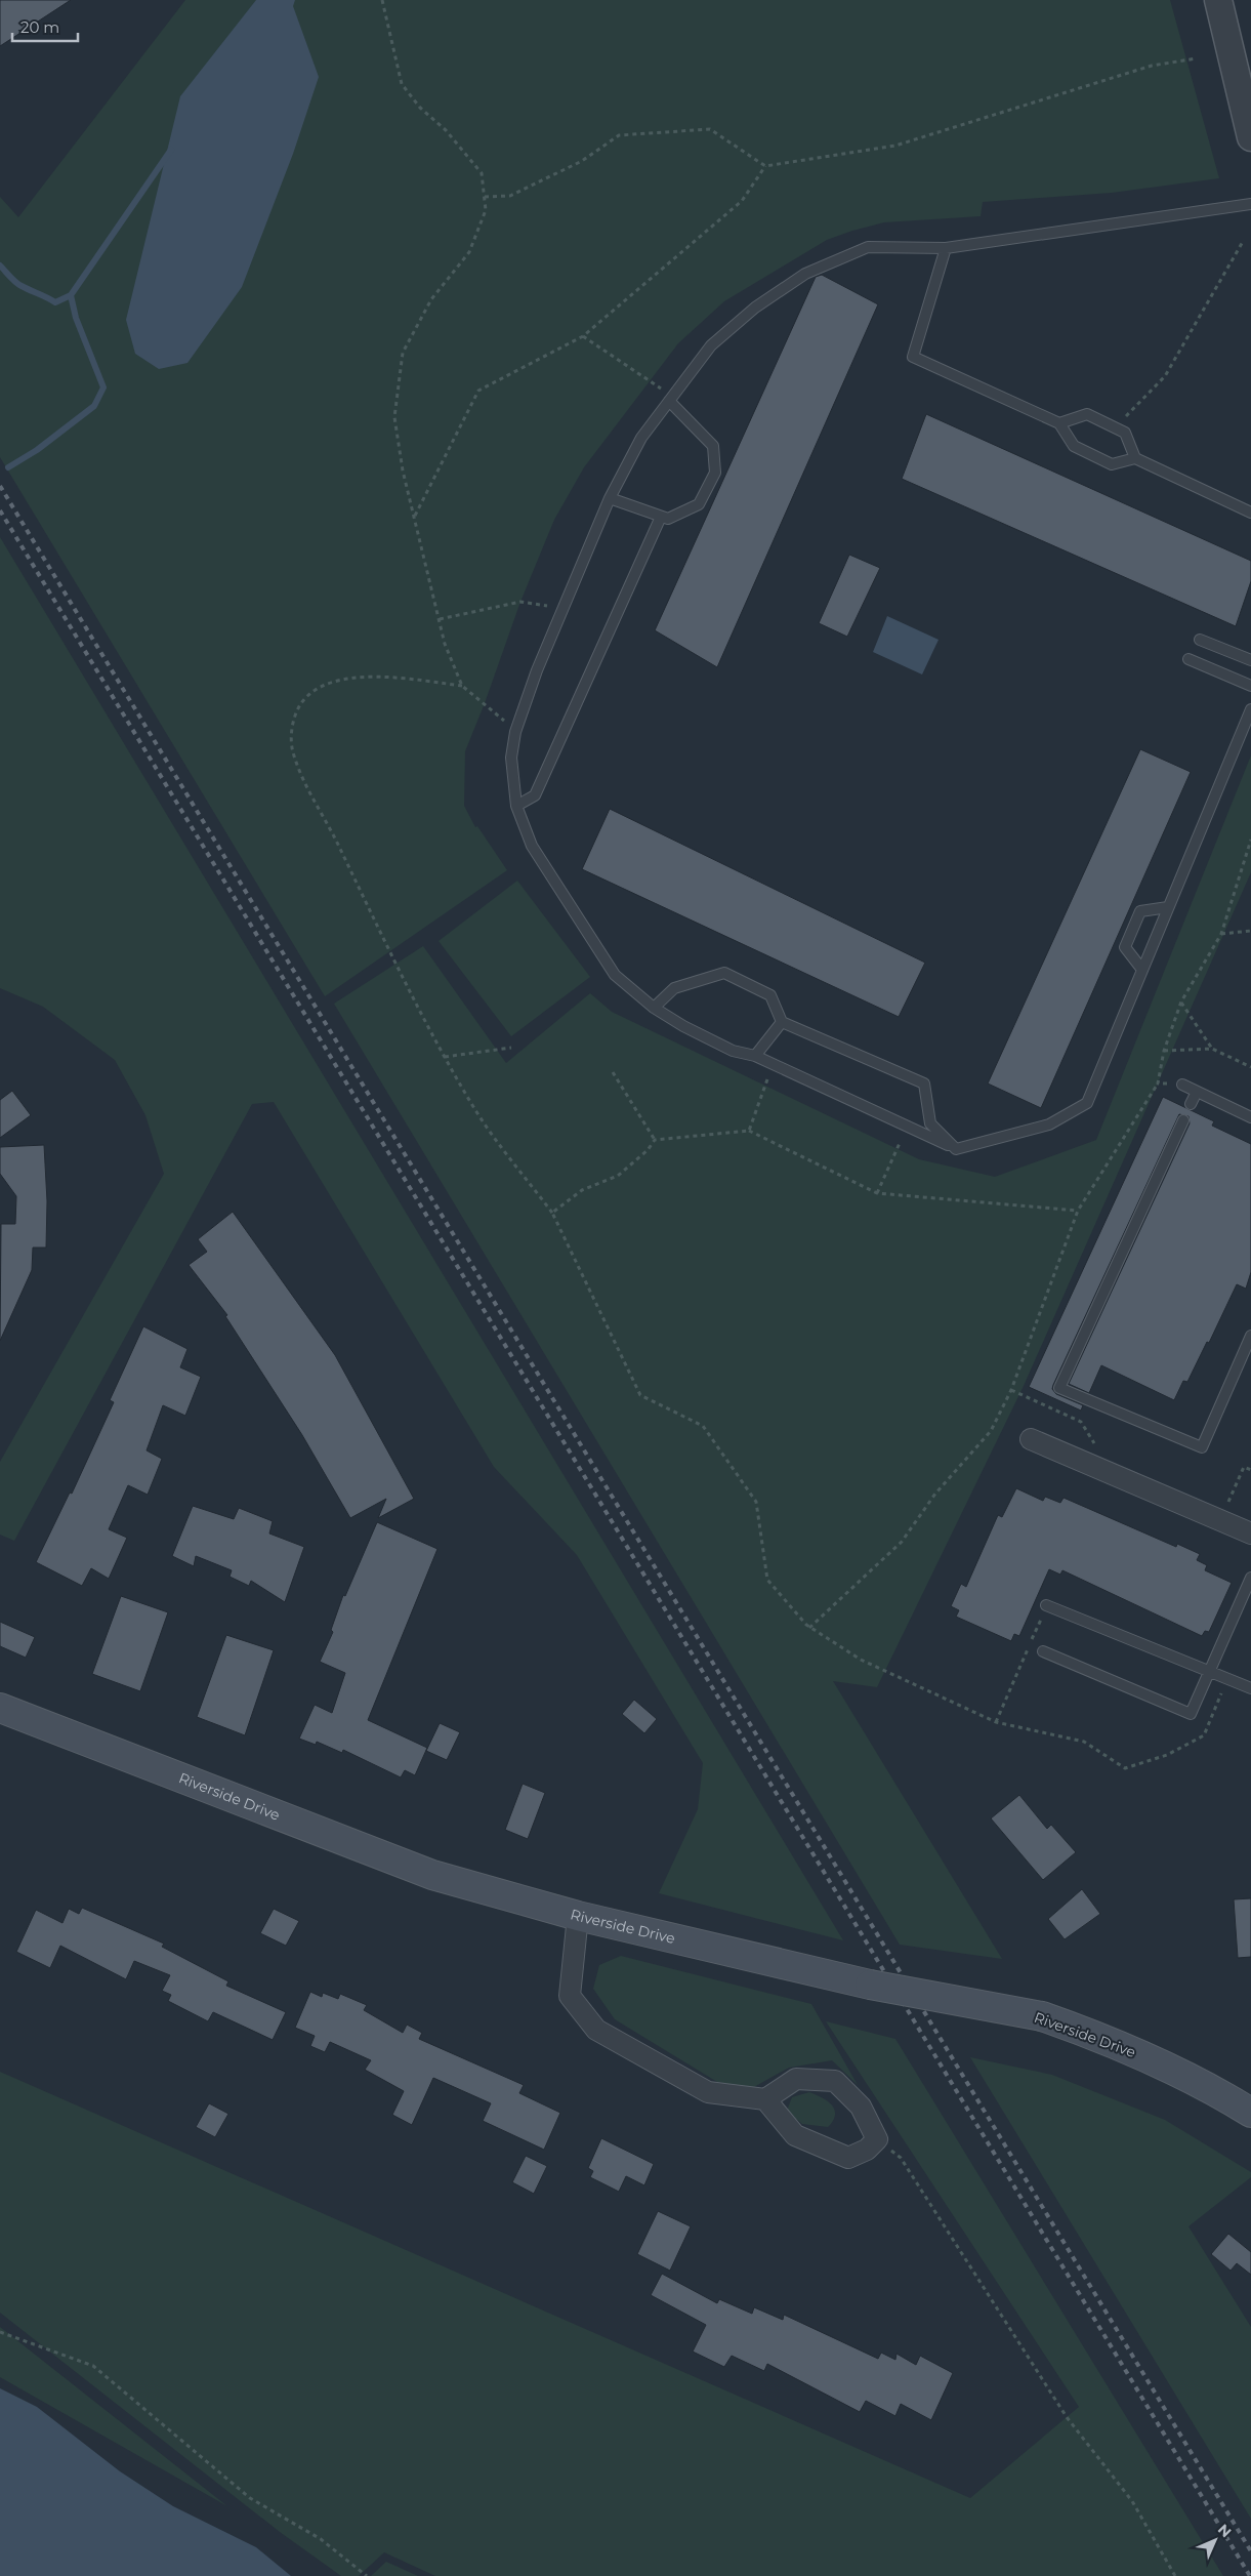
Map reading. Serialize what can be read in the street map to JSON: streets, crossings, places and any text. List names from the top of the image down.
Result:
{
  "streets": {
    "main road": ["Riverside Drive"]
  },
  "scale_bar": "20 m",
  "north": "top right"
}
